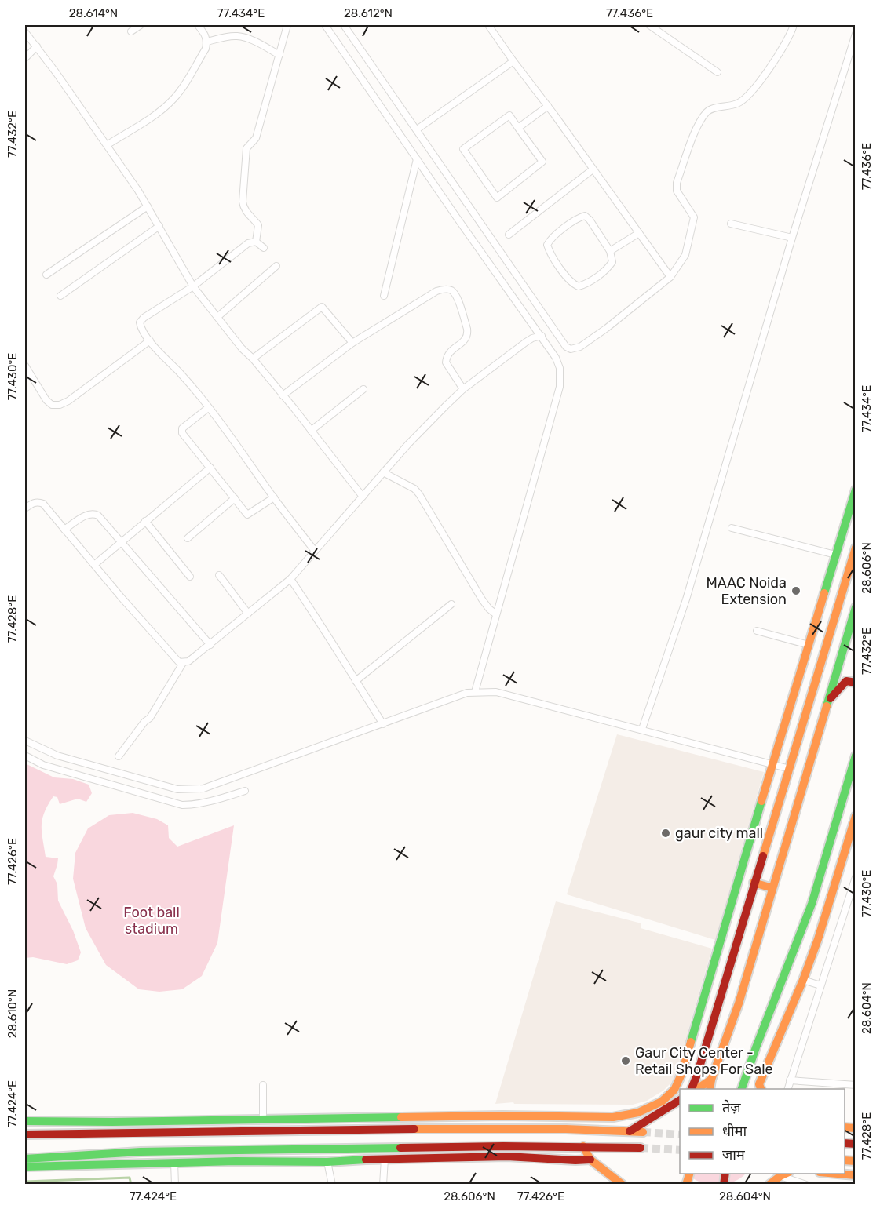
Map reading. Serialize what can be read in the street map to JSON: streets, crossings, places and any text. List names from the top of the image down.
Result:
{
  "parks": ["Foot ball stadium"],
  "places": ["MAAC Noida Extension", "gaur city mall", "Gaur City Center - Retail Shops For Sale"],
  "legend": ["तेज़", "धीमा", "जाम"],
  "coordinates": [
    "28.614°N",
    "77.434°E",
    "28.612°N",
    "77.436°E",
    "77.432°E",
    "77.430°E",
    "28.606°N",
    "77.428°E",
    "77.426°E",
    "28.604°N",
    "28.610°N",
    "77.424°E"
  ]
}
